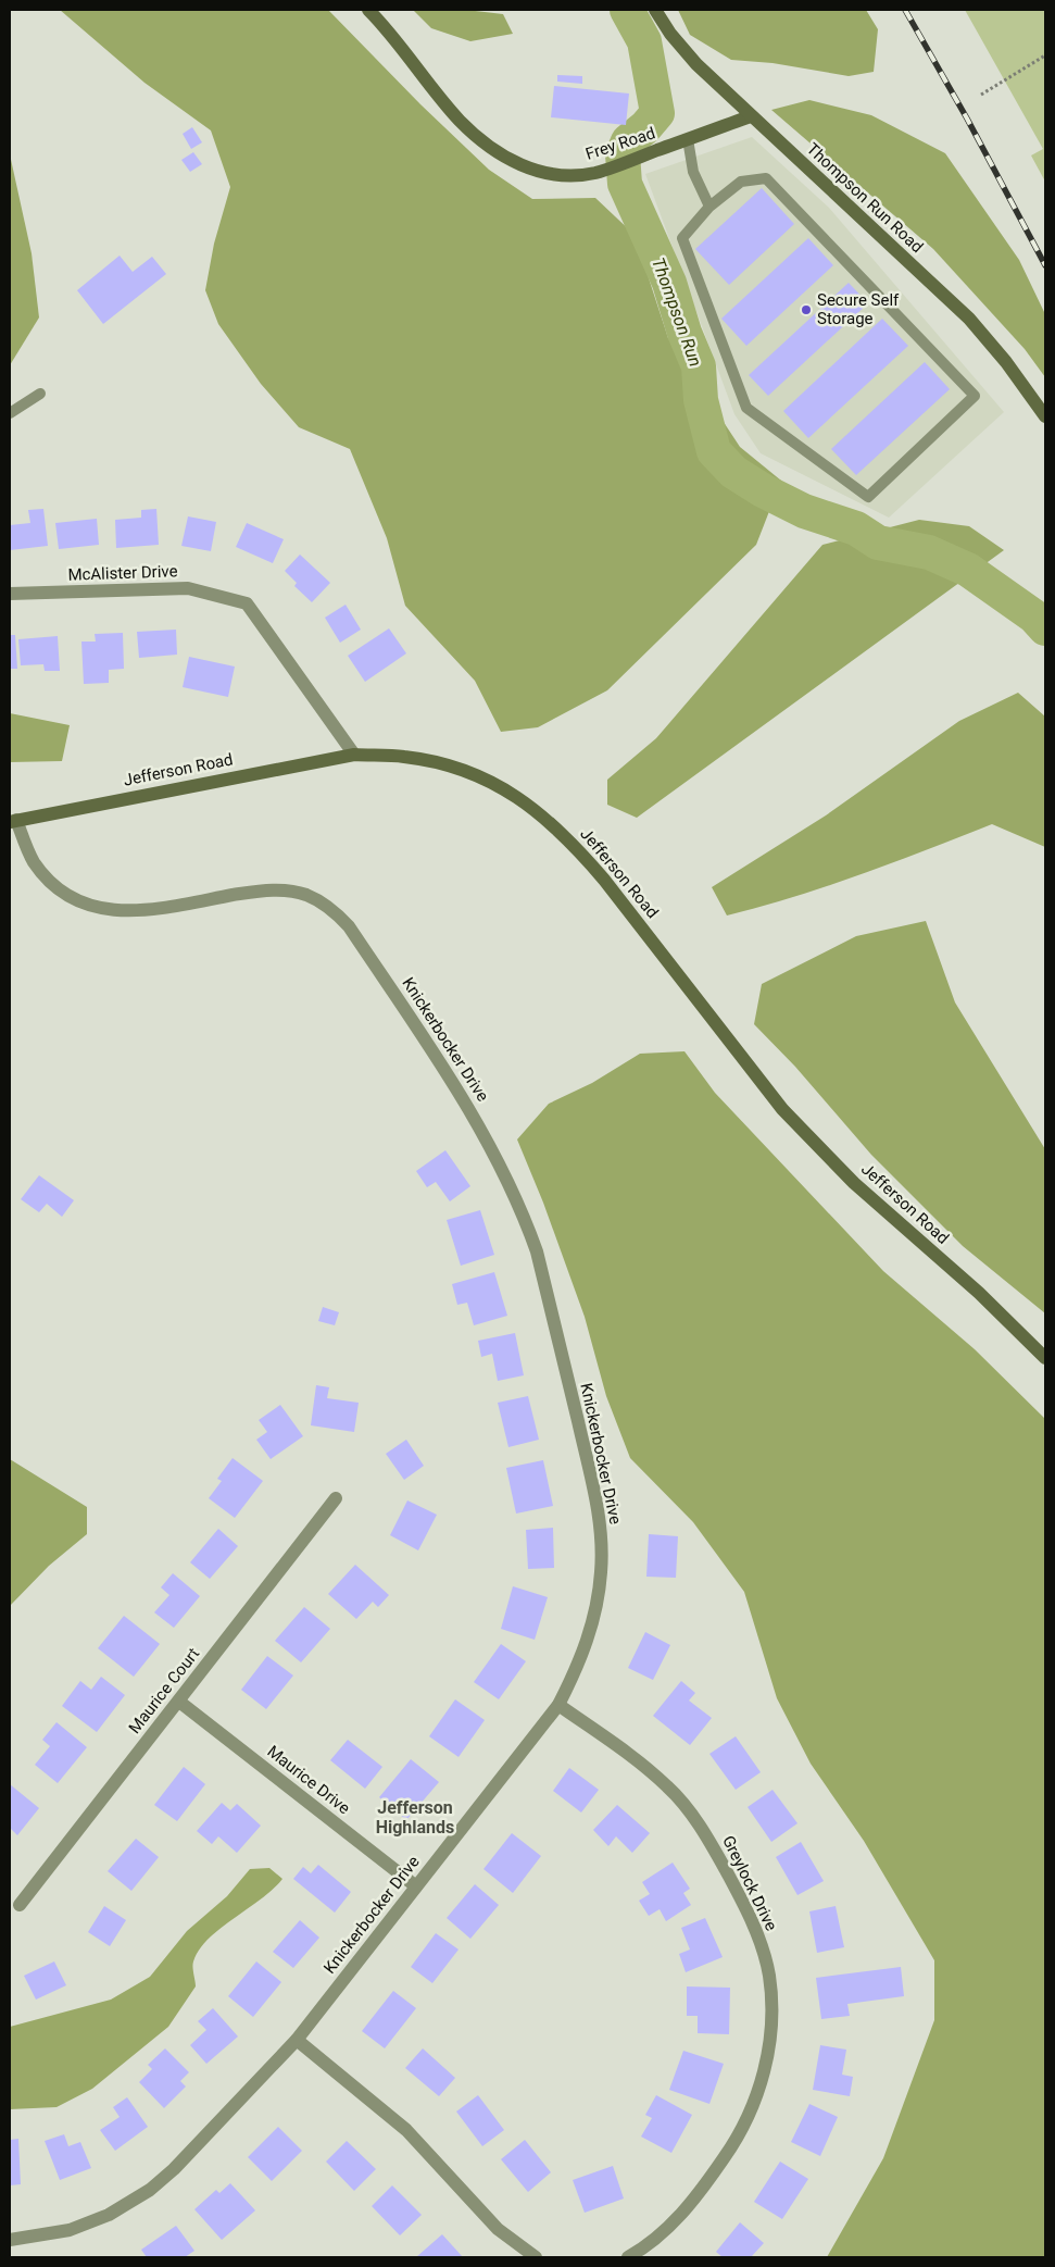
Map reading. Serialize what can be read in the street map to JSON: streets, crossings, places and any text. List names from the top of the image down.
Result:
{
  "streets": {
    "street": [
      "Frey Road",
      "Thompson Run Road",
      "McAlister Drive",
      "Jefferson Road",
      "Knickerbocker Drive",
      "Maurice Court",
      "Maurice Drive",
      "Greylock Drive"
    ]
  },
  "crossings": [
    ["Frey Road", "Thompson Run Road"],
    ["McAlister Drive", "Jefferson Road"],
    ["Jefferson Road", "Knickerbocker Drive"],
    ["Knickerbocker Drive", "Maurice Drive"],
    ["Knickerbocker Drive", "Greylock Drive"],
    ["Maurice Court", "Maurice Drive"]
  ],
  "districts": ["Jefferson Highlands"],
  "water": ["Thompson Run"],
  "places": ["Secure Self Storage"]
}
